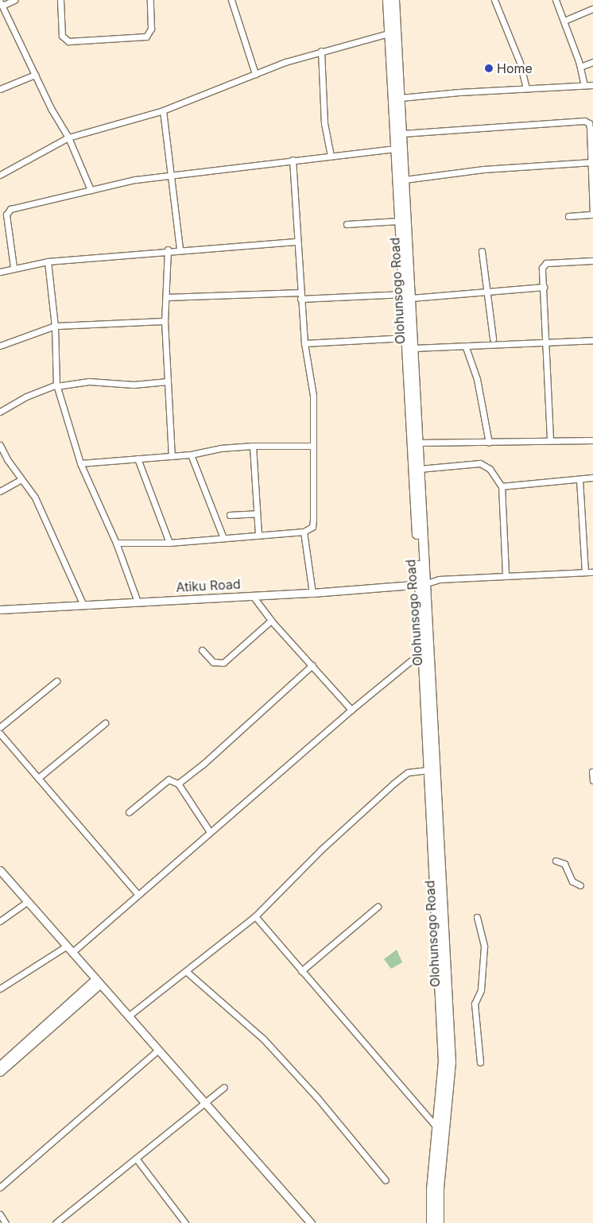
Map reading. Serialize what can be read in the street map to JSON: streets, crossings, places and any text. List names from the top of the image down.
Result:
{
  "streets": {
    "main road": ["Olohunsogo Road"],
    "street": ["Atiku Road"]
  },
  "crossings": [
    ["Olohunsogo Road", "Atiku Road"]
  ],
  "places": ["Home"]
}
